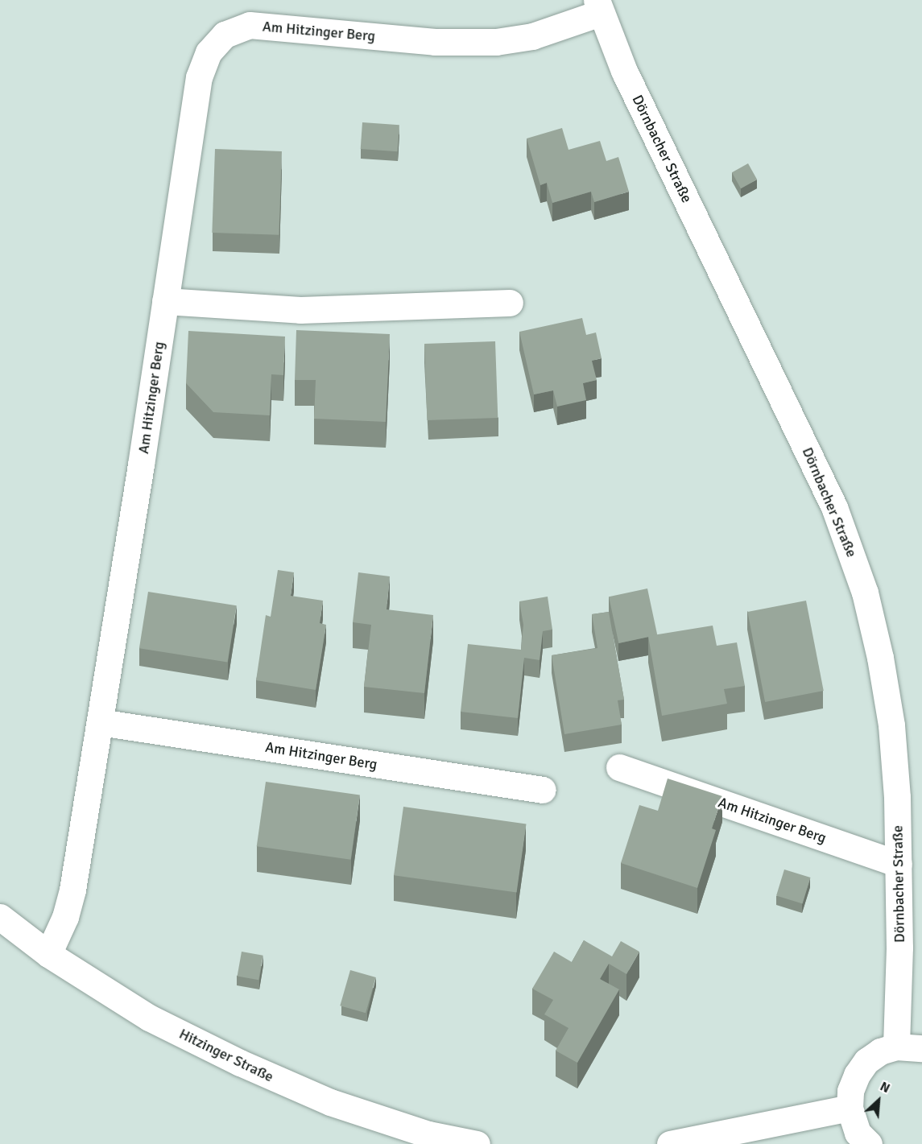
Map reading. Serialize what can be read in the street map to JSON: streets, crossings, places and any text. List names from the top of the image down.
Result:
{
  "streets": {
    "street": ["Am Hitzinger Berg", "Dörnbacher Straße", "Hitzinger Straße"]
  },
  "crossings": [
    ["Am Hitzinger Berg", "Dörnbacher Straße"],
    ["Am Hitzinger Berg", "Hitzinger Straße"]
  ],
  "north": "top right"
}
